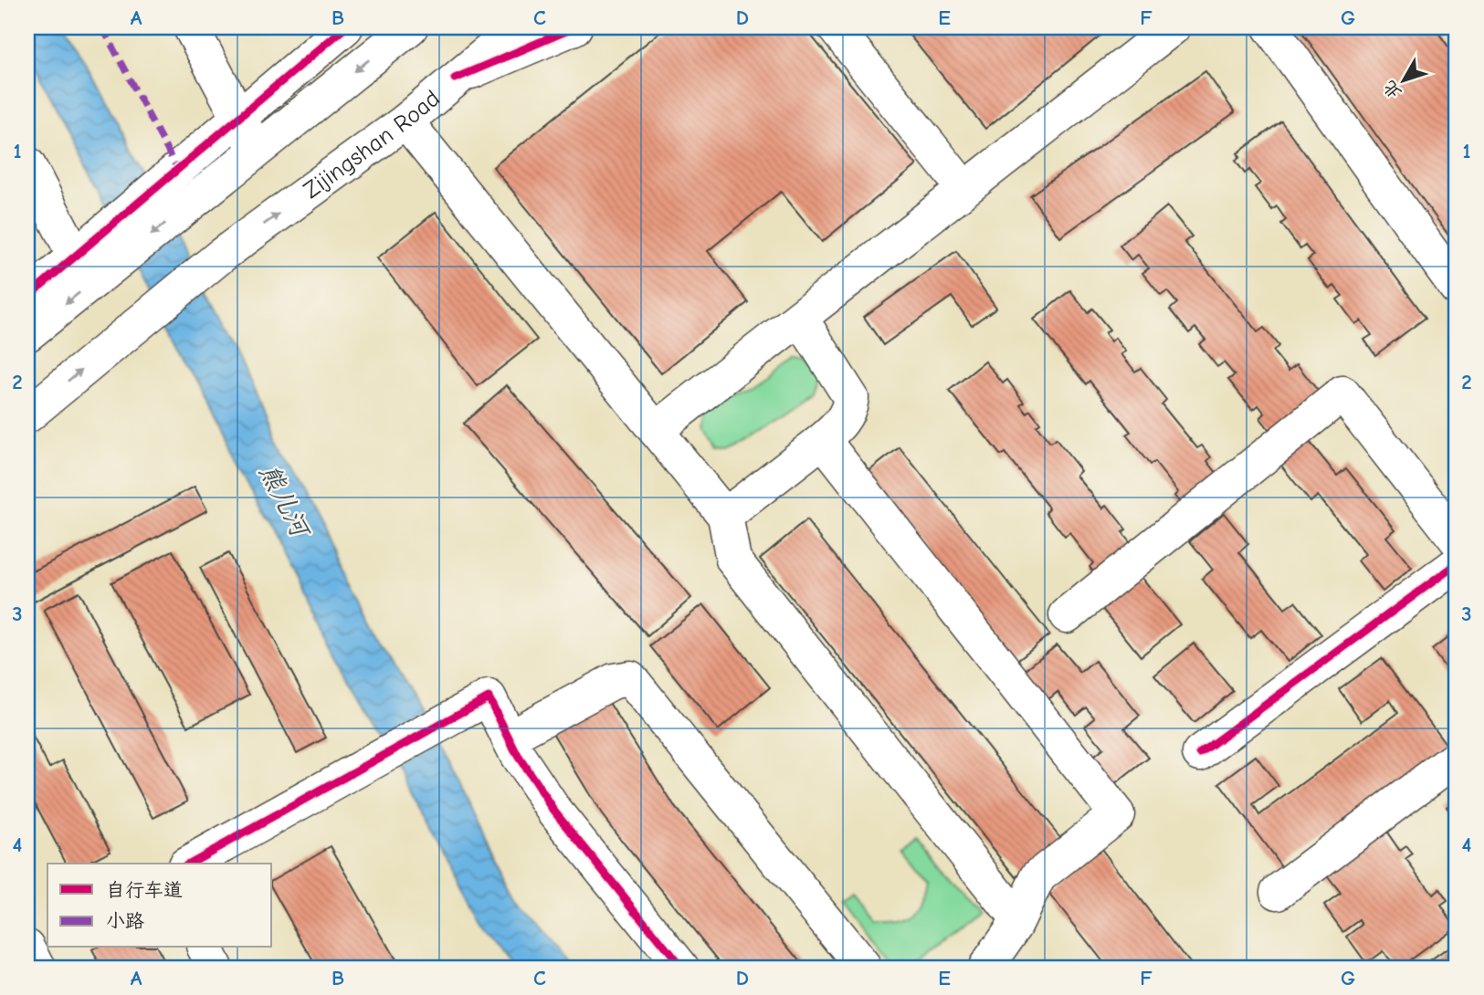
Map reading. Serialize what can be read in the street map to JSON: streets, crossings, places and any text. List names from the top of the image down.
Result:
{
  "streets": {
    "street": ["Zijingshan Road"]
  },
  "water": ["熊儿河"],
  "legend": ["自行车道", "小路"],
  "north": "bottom left",
  "grid": {
    "columns": [
      "A",
      "B",
      "C",
      "D",
      "E",
      "F",
      "G"
    ],
    "rows": [
      "1",
      "2",
      "3",
      "4"
    ]
  }
}
